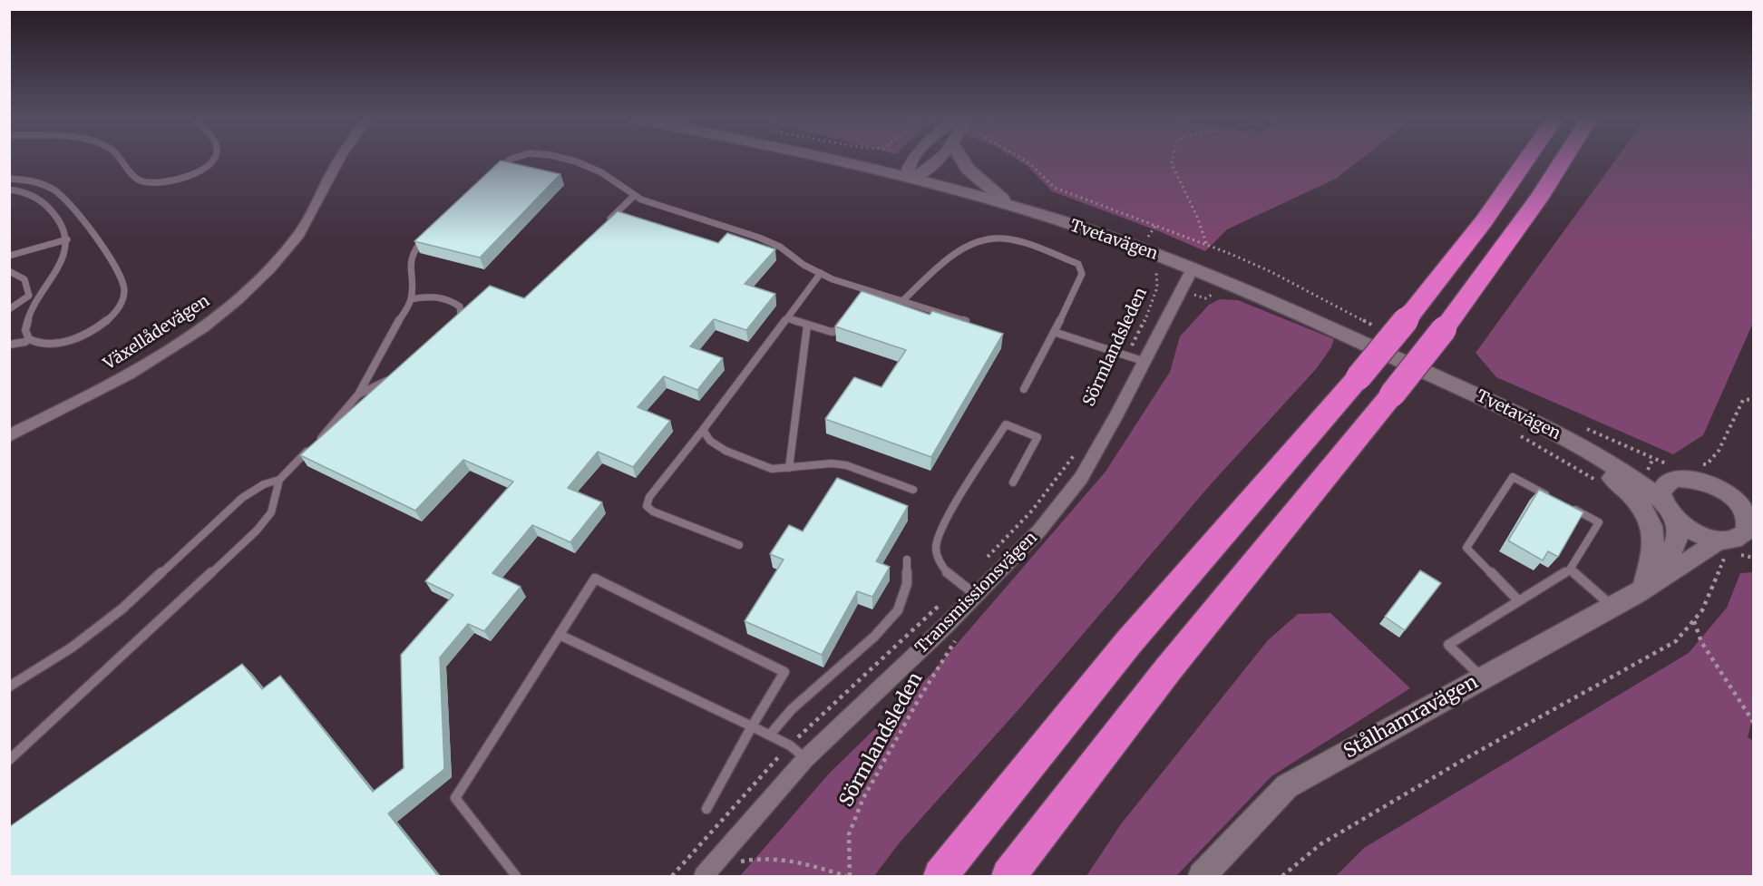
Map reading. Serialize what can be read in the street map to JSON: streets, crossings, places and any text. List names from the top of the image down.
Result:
{
  "streets": {
    "main road": ["Tvetavägen", "Stålhamravägen"],
    "street": ["Växellådevägen", "Transmissionsvägen"],
    "path": ["Sörmlandsleden"]
  },
  "crossings": [
    ["Tvetavägen", "Sörmlandsleden"],
    ["Tvetavägen", "Transmissionsvägen"],
    ["Tvetavägen", "Stålhamravägen"],
    ["Sörmlandsleden", "Transmissionsvägen"]
  ]
}
